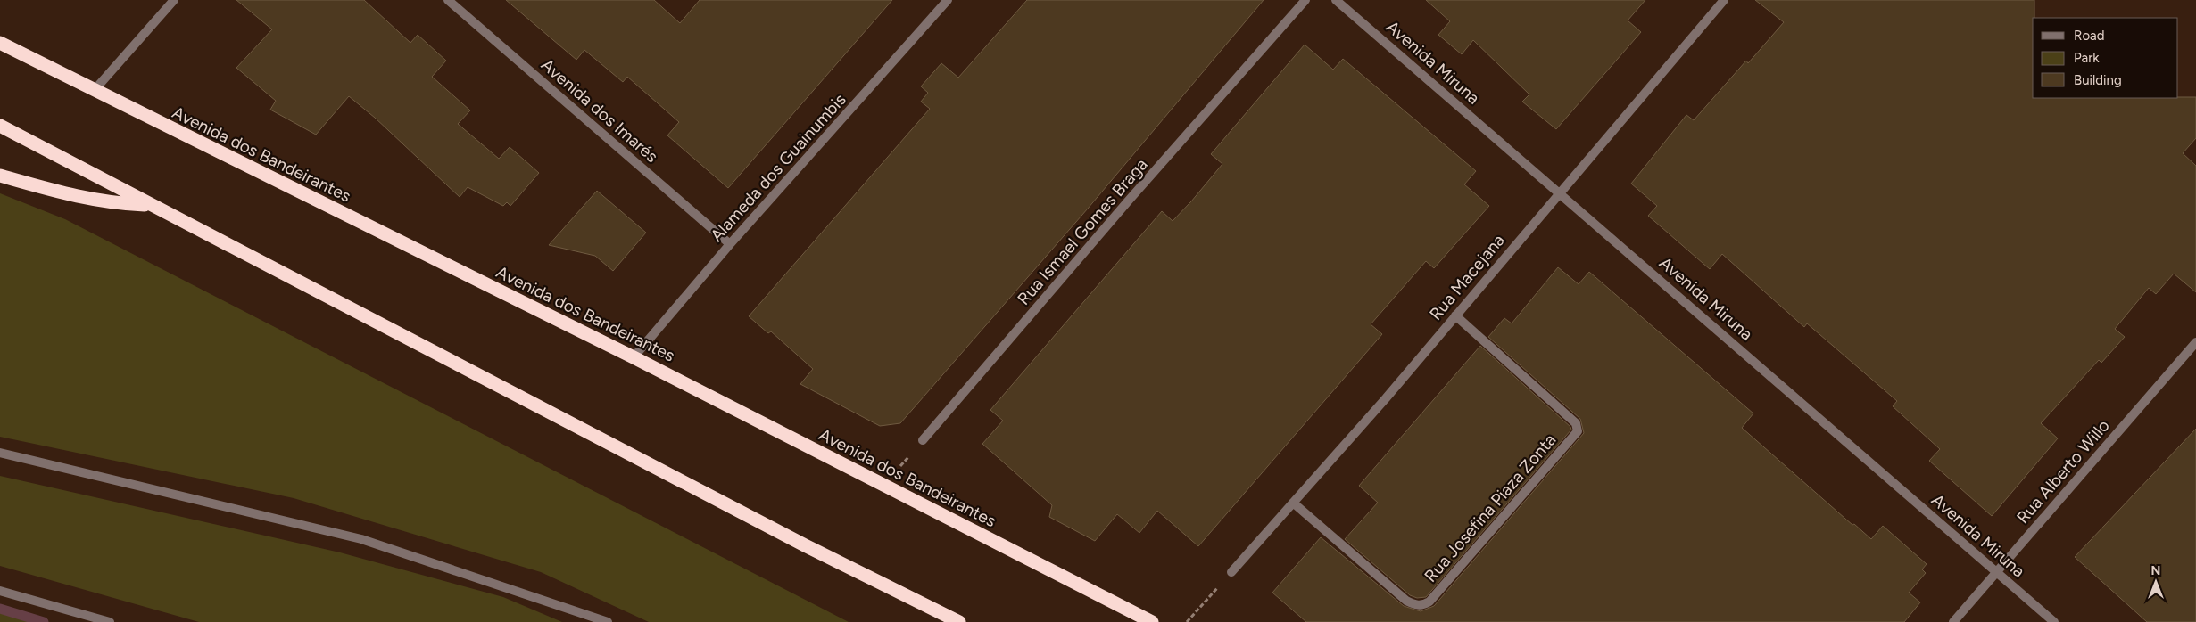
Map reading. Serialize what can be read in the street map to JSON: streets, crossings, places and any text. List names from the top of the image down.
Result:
{
  "streets": {
    "highway": ["Avenida dos Bandeirantes"],
    "street": [
      "Avenida Miruna",
      "Avenida dos Imarés",
      "Alameda dos Guainumbis",
      "Rua Ismael Gomes Braga",
      "Rua Macejana",
      "Rua Alberto Willo",
      "Rua Josefina Piaza Zonta"
    ]
  },
  "crossings": [
    ["Avenida Miruna", "Rua Macejana"],
    ["Avenida Miruna", "Rua Alberto Willo"],
    ["Avenida dos Imarés", "Alameda dos Guainumbis"],
    ["Avenida dos Bandeirantes", "Alameda dos Guainumbis"],
    ["Rua Macejana", "Rua Josefina Piaza Zonta"]
  ],
  "legend": ["Road", "Park", "Building"],
  "north": "top"
}
